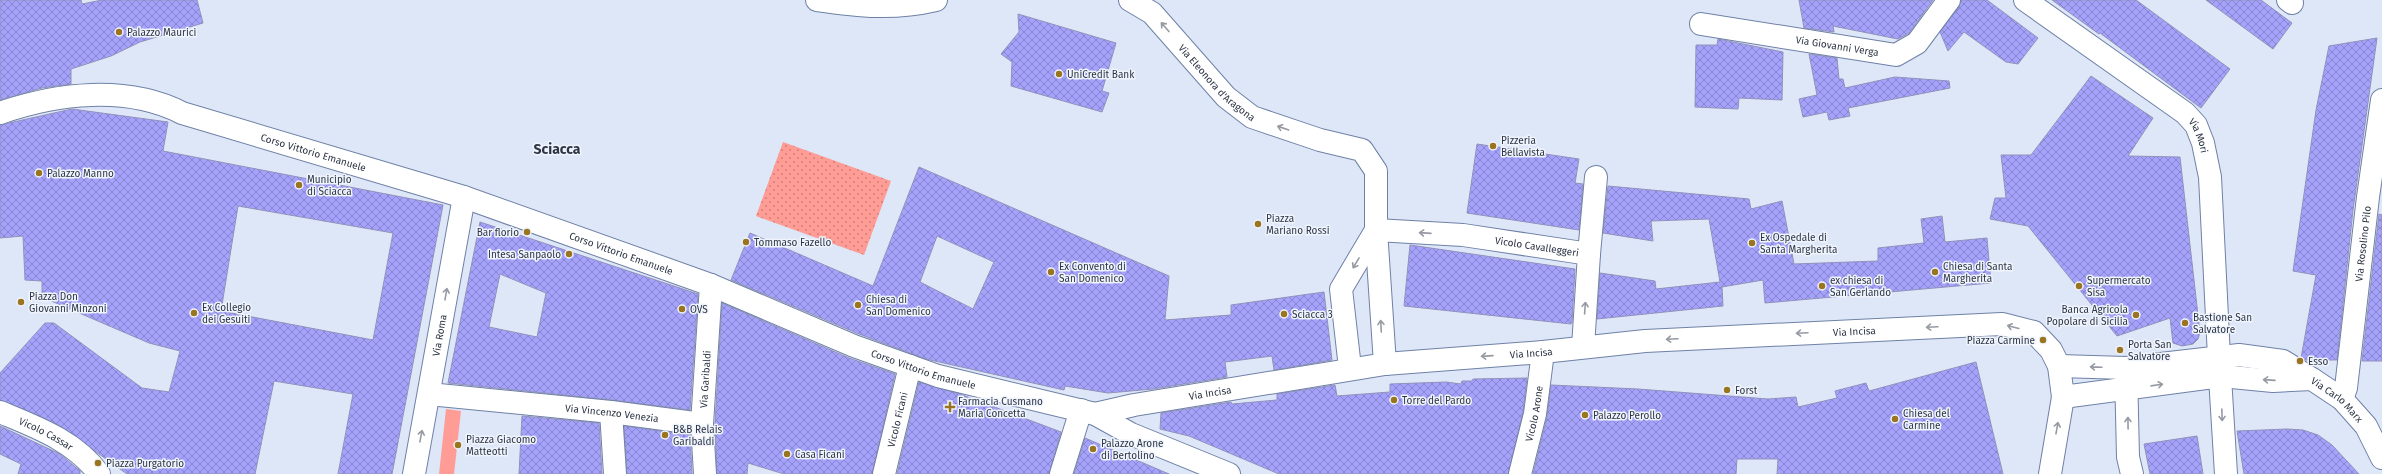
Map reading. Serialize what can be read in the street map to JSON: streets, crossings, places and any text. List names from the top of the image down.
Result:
{
  "streets": {
    "street": [
      "Via Giovanni Verga",
      "Via Eleonora d'Aragona",
      "Via Mori",
      "Corso Vittorio Emanuele",
      "Via Rosolino Pilo",
      "Vicolo Cavalleggeri",
      "Via Incisa",
      "Via Roma",
      "Via Garibaldi",
      "Via Carlo Marx",
      "Via Vincenzo Venezia",
      "Vicolo Arone",
      "Vicolo Ficani",
      "Vicolo Cassar"
    ]
  },
  "crossings": [
    ["Via Eleonora d'Aragona", "Vicolo Cavalleggeri"],
    ["Via Mori", "Via Carlo Marx"],
    ["Corso Vittorio Emanuele", "Via Incisa"],
    ["Corso Vittorio Emanuele", "Via Roma"],
    ["Corso Vittorio Emanuele", "Via Garibaldi"],
    ["Corso Vittorio Emanuele", "Vicolo Ficani"],
    ["Via Rosolino Pilo", "Via Carlo Marx"],
    ["Vicolo Cavalleggeri", "Via Incisa"],
    ["Via Incisa", "Vicolo Arone"],
    ["Via Roma", "Via Vincenzo Venezia"],
    ["Via Garibaldi", "Via Vincenzo Venezia"]
  ],
  "one_way": [
    "Via Eleonora d'Aragona",
    "Via Incisa",
    "Via Roma",
    "Via Carlo Marx"
  ],
  "districts": ["Sciacca"],
  "places": {
    "other": [
      "Palazzo Maurici",
      "UniCredit Bank",
      "Pizzeria Bellavista",
      "Palazzo Manno",
      "Municipio di Sciacca",
      "Piazza Mariano Rossi",
      "Bar florio",
      "Tommaso Fazello",
      "Ex Ospedale di Santa Margherita",
      "Intesa Sanpaolo",
      "Ex Convento di San Domenico",
      "Chiesa di Santa Margherita",
      "ex chiesa di San Gerlando",
      "Supermercato Sisa",
      "Piazza Don Giovanni Minzoni",
      "Chiesa di San Domenico",
      "OVS",
      "Ex Collegio dei Gesuiti",
      "Sciacca 3",
      "Banca Agricola Popolare di Sicilia",
      "Bastione San Salvatore",
      "Piazza Carmine",
      "Porta San Salvatore",
      "Esso",
      "Forst",
      "Torre del Pardo",
      "Palazzo Perollo",
      "Chiesa del Carmine",
      "B&B Relais Garibaldi",
      "Piazza Giacomo Matteotti",
      "Palazzo Arone di Bertolino",
      "Casa Ficani",
      "Piazza Purgatorio"
    ],
    "health": ["Farmacia Cusmano Maria Concetta"]
  }
}
